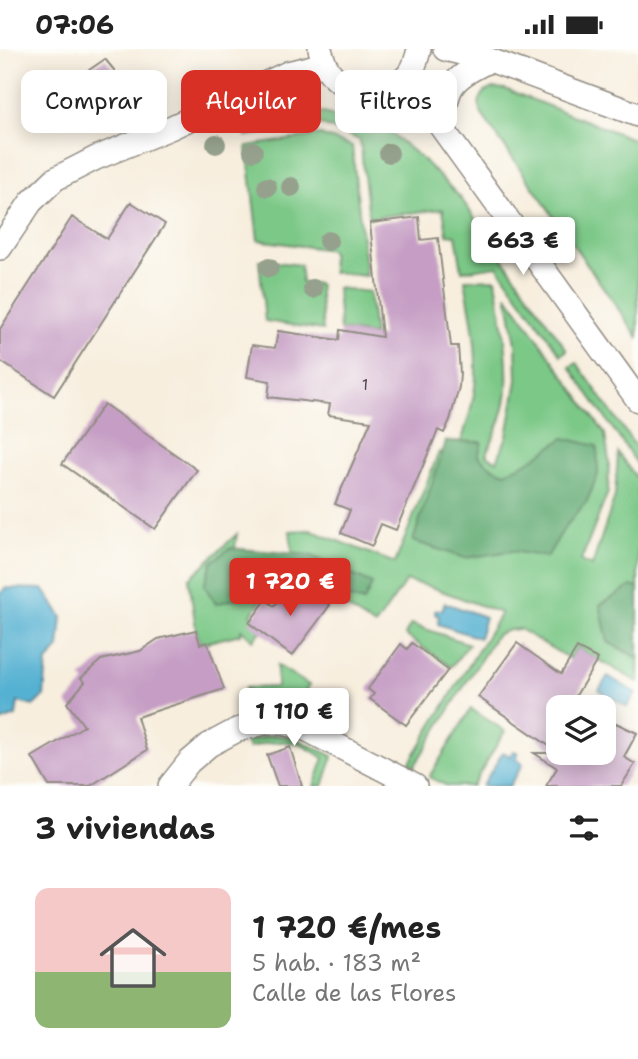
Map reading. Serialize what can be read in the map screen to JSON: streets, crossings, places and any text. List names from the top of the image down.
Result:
{
  "house_numbers": ["1"],
  "page": {
    "status": "07:06",
    "chip": ["Comprar", "Alquilar", "Filtros"],
    "price": ["663 €", "1 720 €", "1 110 €"],
    "heading": "3 viviendas",
    "list": [
      {
        "name": "1 720 €/mes",
        "note": "5 hab. · 183 m² · Calle de las Flores"
      }
    ]
  }
}
